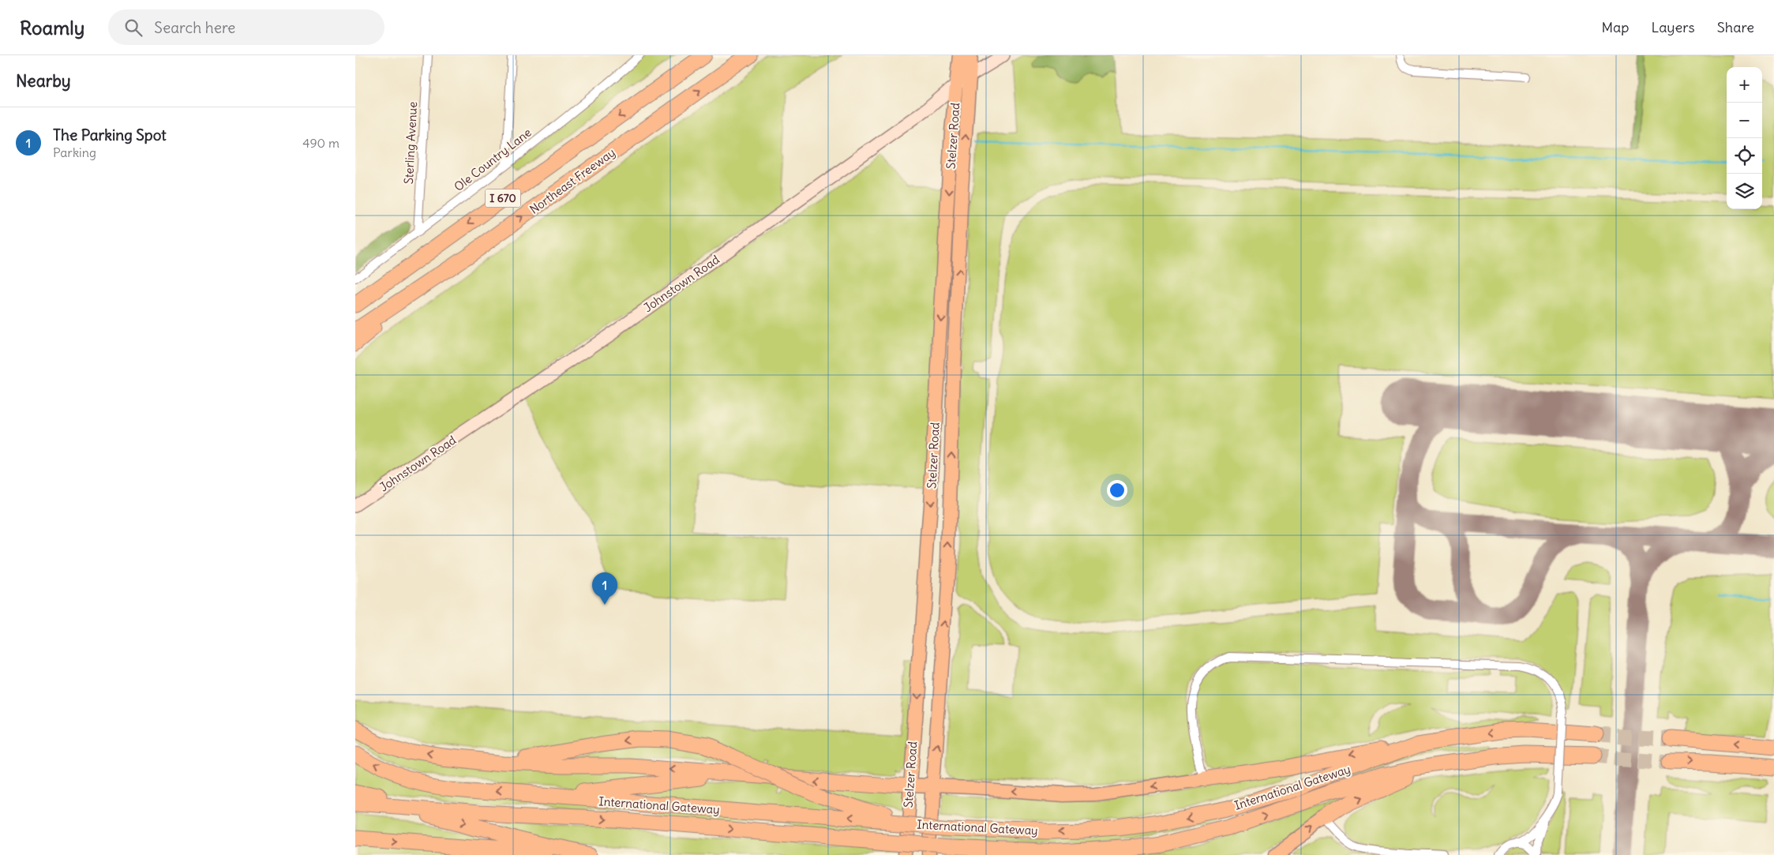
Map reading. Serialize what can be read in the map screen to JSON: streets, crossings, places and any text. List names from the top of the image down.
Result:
{
  "streets": {
    "highway": ["Northeast Freeway", "I 670", "International Gateway"],
    "main road": ["Stelzer Road", "Johnstown Road"],
    "street": ["Sterling Avenue", "Ole Country Lane"]
  },
  "crossings": [
    ["Stelzer Road", "Johnstown Road"],
    ["Sterling Avenue", "Ole Country Lane"]
  ],
  "page": {
    "header": "Roamly",
    "search": "Search here",
    "nav": ["Map", "Layers", "Share"],
    "heading": "Nearby",
    "map_buttons": ["+", "−"],
    "list": [
      {
        "mark": "1",
        "name": "The Parking Spot",
        "note": "Parking",
        "value": "490 m"
      }
    ],
    "pins": "1"
  }
}
